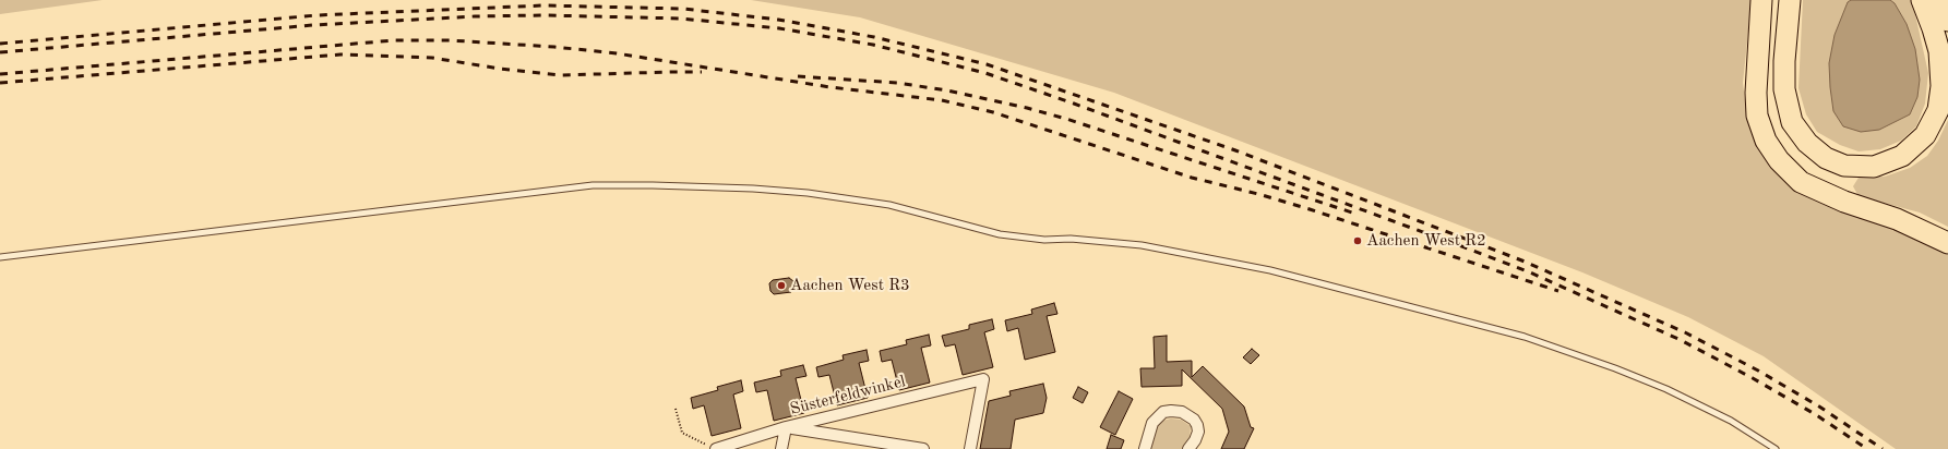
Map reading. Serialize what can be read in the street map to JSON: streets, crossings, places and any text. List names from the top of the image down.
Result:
{
  "streets": {
    "street": ["Süsterfeldwinkel"]
  },
  "places": ["Aachen West R2", "Aachen West R3"]
}
